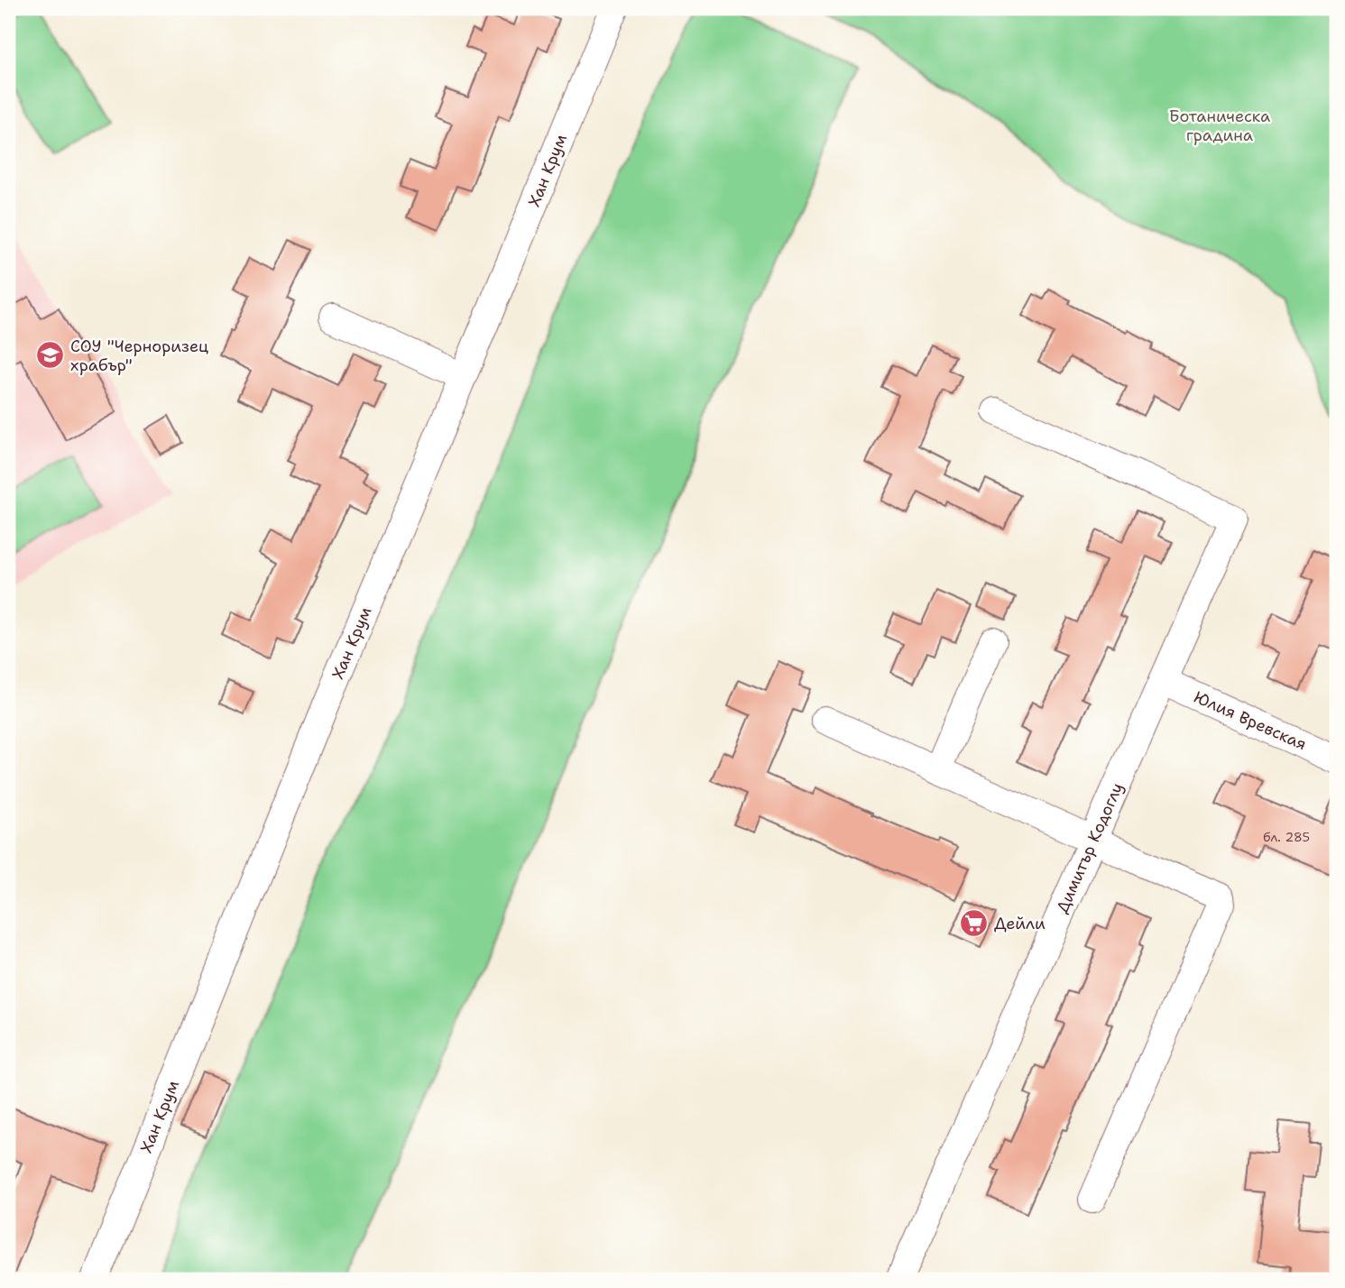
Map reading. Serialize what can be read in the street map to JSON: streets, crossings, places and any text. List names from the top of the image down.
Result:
{
  "streets": {
    "street": ["Хан Крум", "Юлия Вревская", "Димитър Кодоглу"]
  },
  "crossings": [
    ["Юлия Вревская", "Димитър Кодоглу"]
  ],
  "parks": ["Ботаническа градина"],
  "places": {
    "school or university": ["СОУ \"Черноризец храбър\""],
    "supermarket": ["Дейли"]
  },
  "house_numbers": ["бл. 285"]
}
